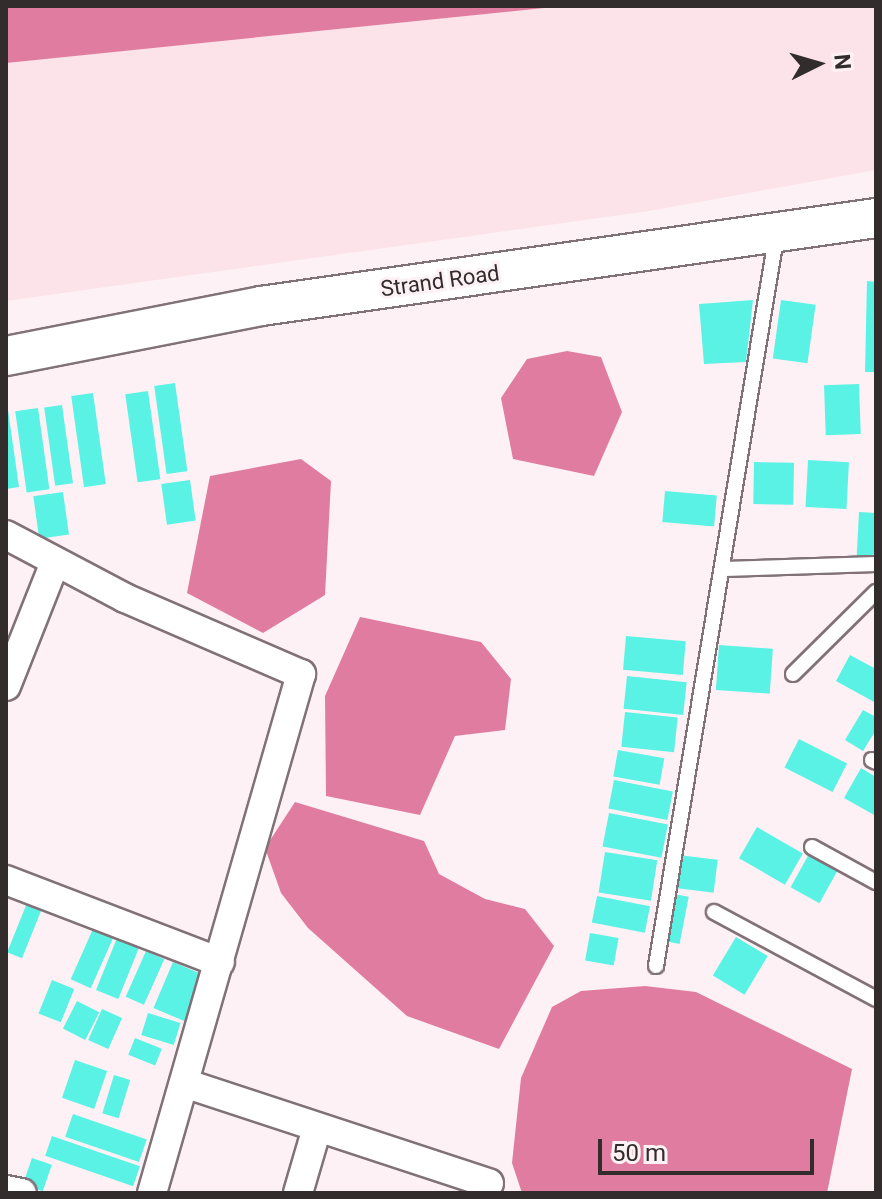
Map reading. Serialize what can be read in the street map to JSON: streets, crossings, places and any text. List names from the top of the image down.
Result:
{
  "streets": {
    "street": ["Strand Road"]
  },
  "scale_bar": "50 m",
  "north": "right"
}
